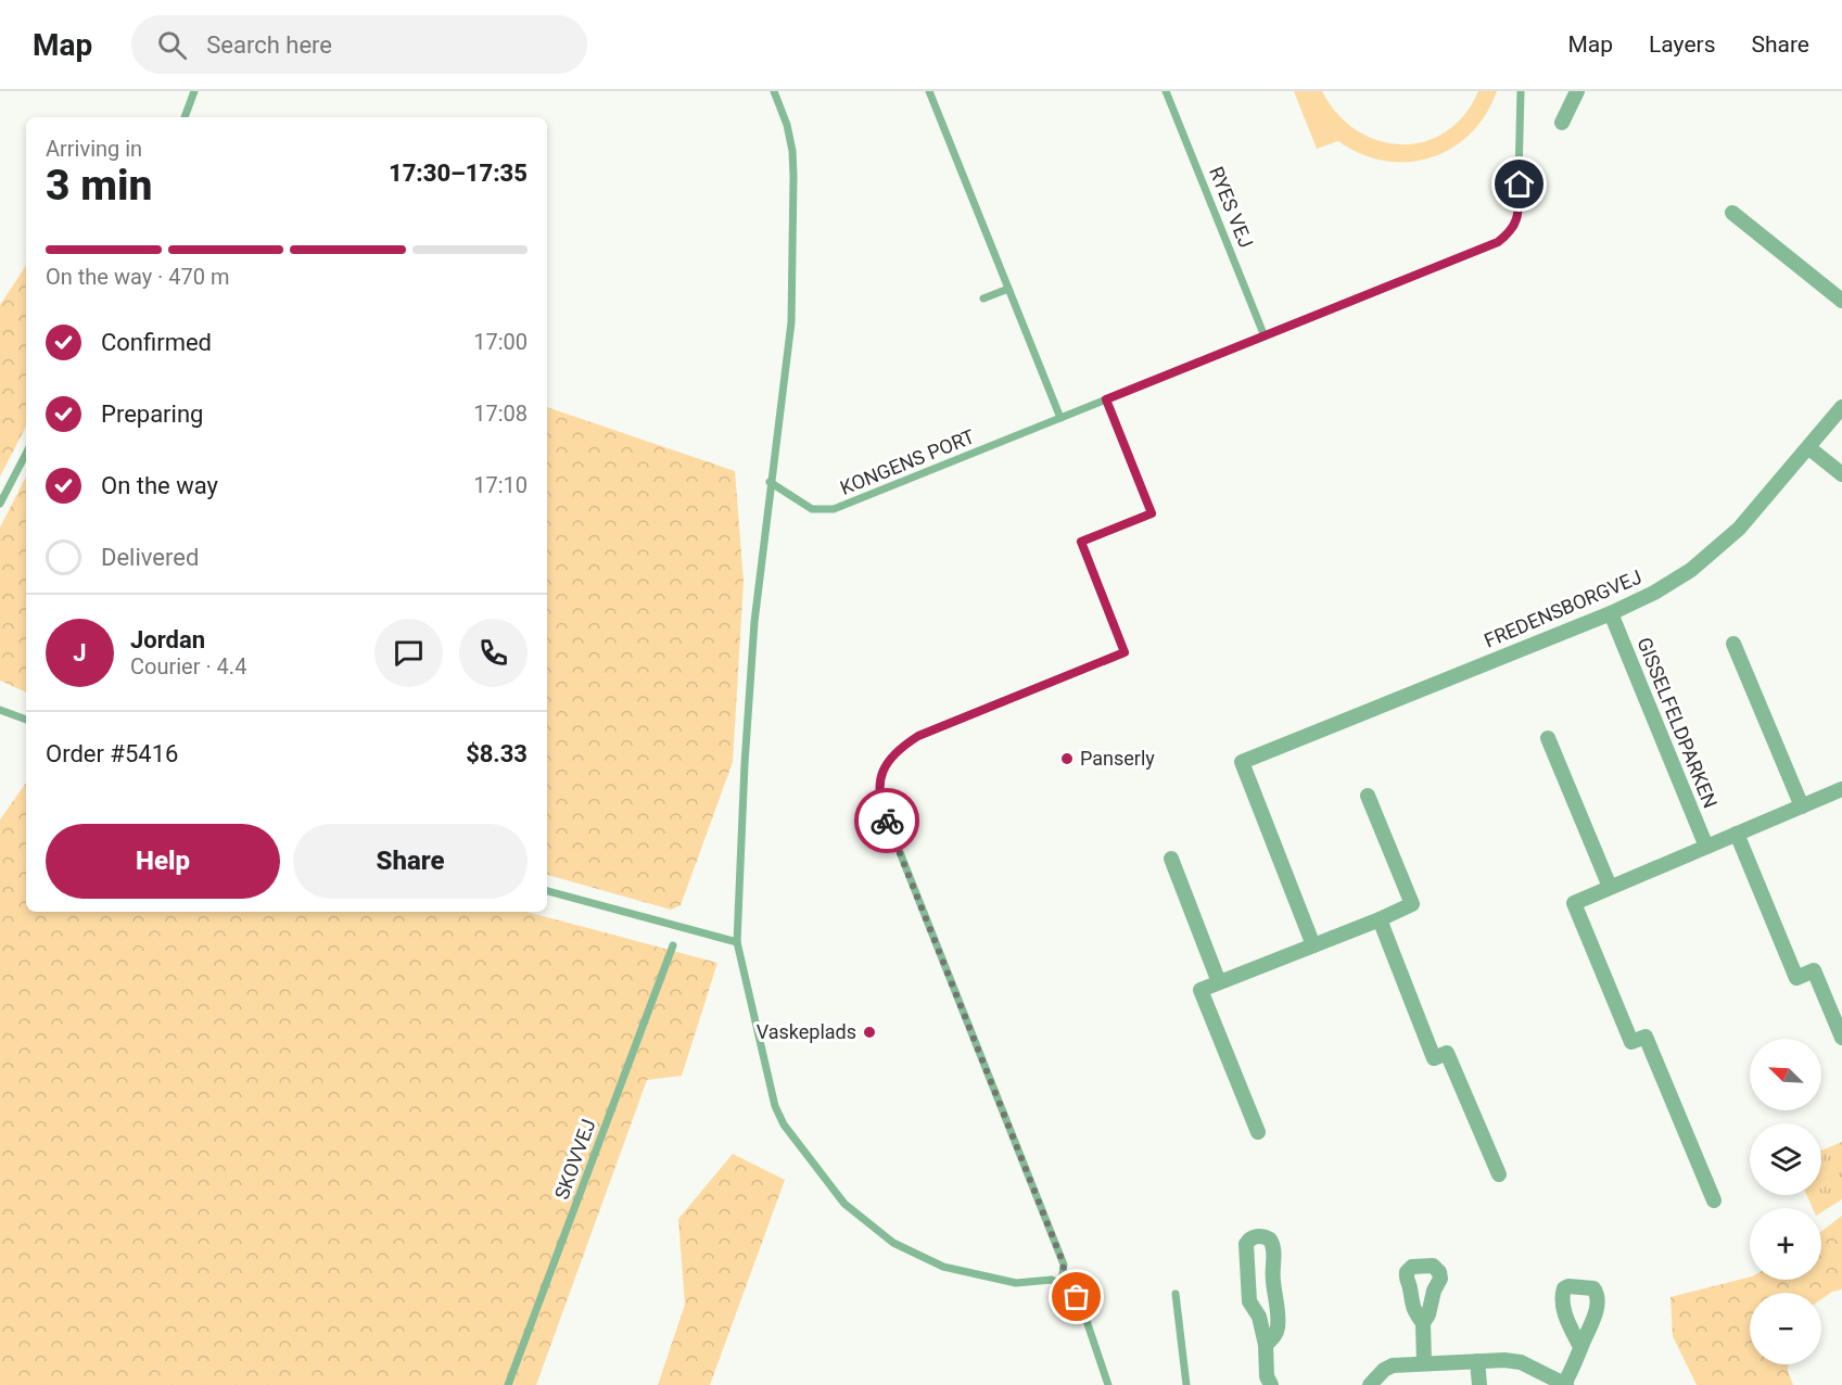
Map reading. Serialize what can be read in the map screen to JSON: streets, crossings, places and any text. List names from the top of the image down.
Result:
{
  "streets": {
    "street": ["FREDENSBORGVEJ", "GISSELFELDPARKEN"],
    "lane": ["RYES VEJ", "KONGENS PORT", "SKOVVEJ"]
  },
  "crossings": [
    ["RYES VEJ", "KONGENS PORT"],
    ["FREDENSBORGVEJ", "GISSELFELDPARKEN"]
  ],
  "places": ["Panserly", "Vaskeplads"],
  "north": "top left",
  "page": {
    "header": "Map",
    "search": "Search here",
    "nav": ["Map", "Layers", "Share"],
    "heading": ["3 min", "Arriving in", "17:30–17:35"],
    "panel": [
      "Jordan",
      "Courier · 4.4",
      "Order #5416",
      "$8.33"
    ],
    "bar": "On the way · 470 m",
    "list": [
      ["Confirmed", "17:00"],
      ["Preparing", "17:08"],
      ["On the way", "17:10"],
      "Delivered"
    ],
    "round": "J",
    "buttons": ["Help", "Share"],
    "map_buttons": ["+", "−"]
  }
}
